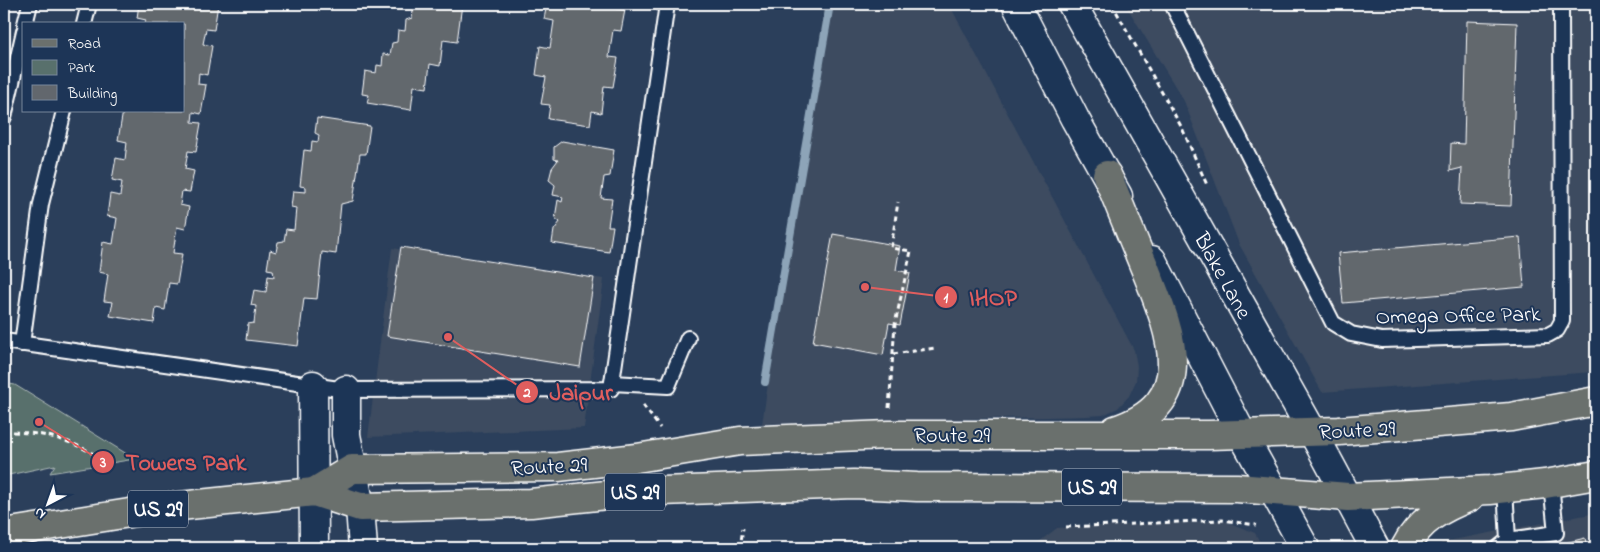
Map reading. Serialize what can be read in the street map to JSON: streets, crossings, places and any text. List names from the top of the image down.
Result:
{
  "streets": {
    "main road": ["Blake Lane", "Route 29", "US 29"],
    "lane": ["Omega Office Park"]
  },
  "crossings": [
    ["Blake Lane", "Route 29"]
  ],
  "places": ["IHOP", "Jaipur", "Towers Park"],
  "legend": ["Road", "Park", "Building"],
  "north": "bottom left"
}
